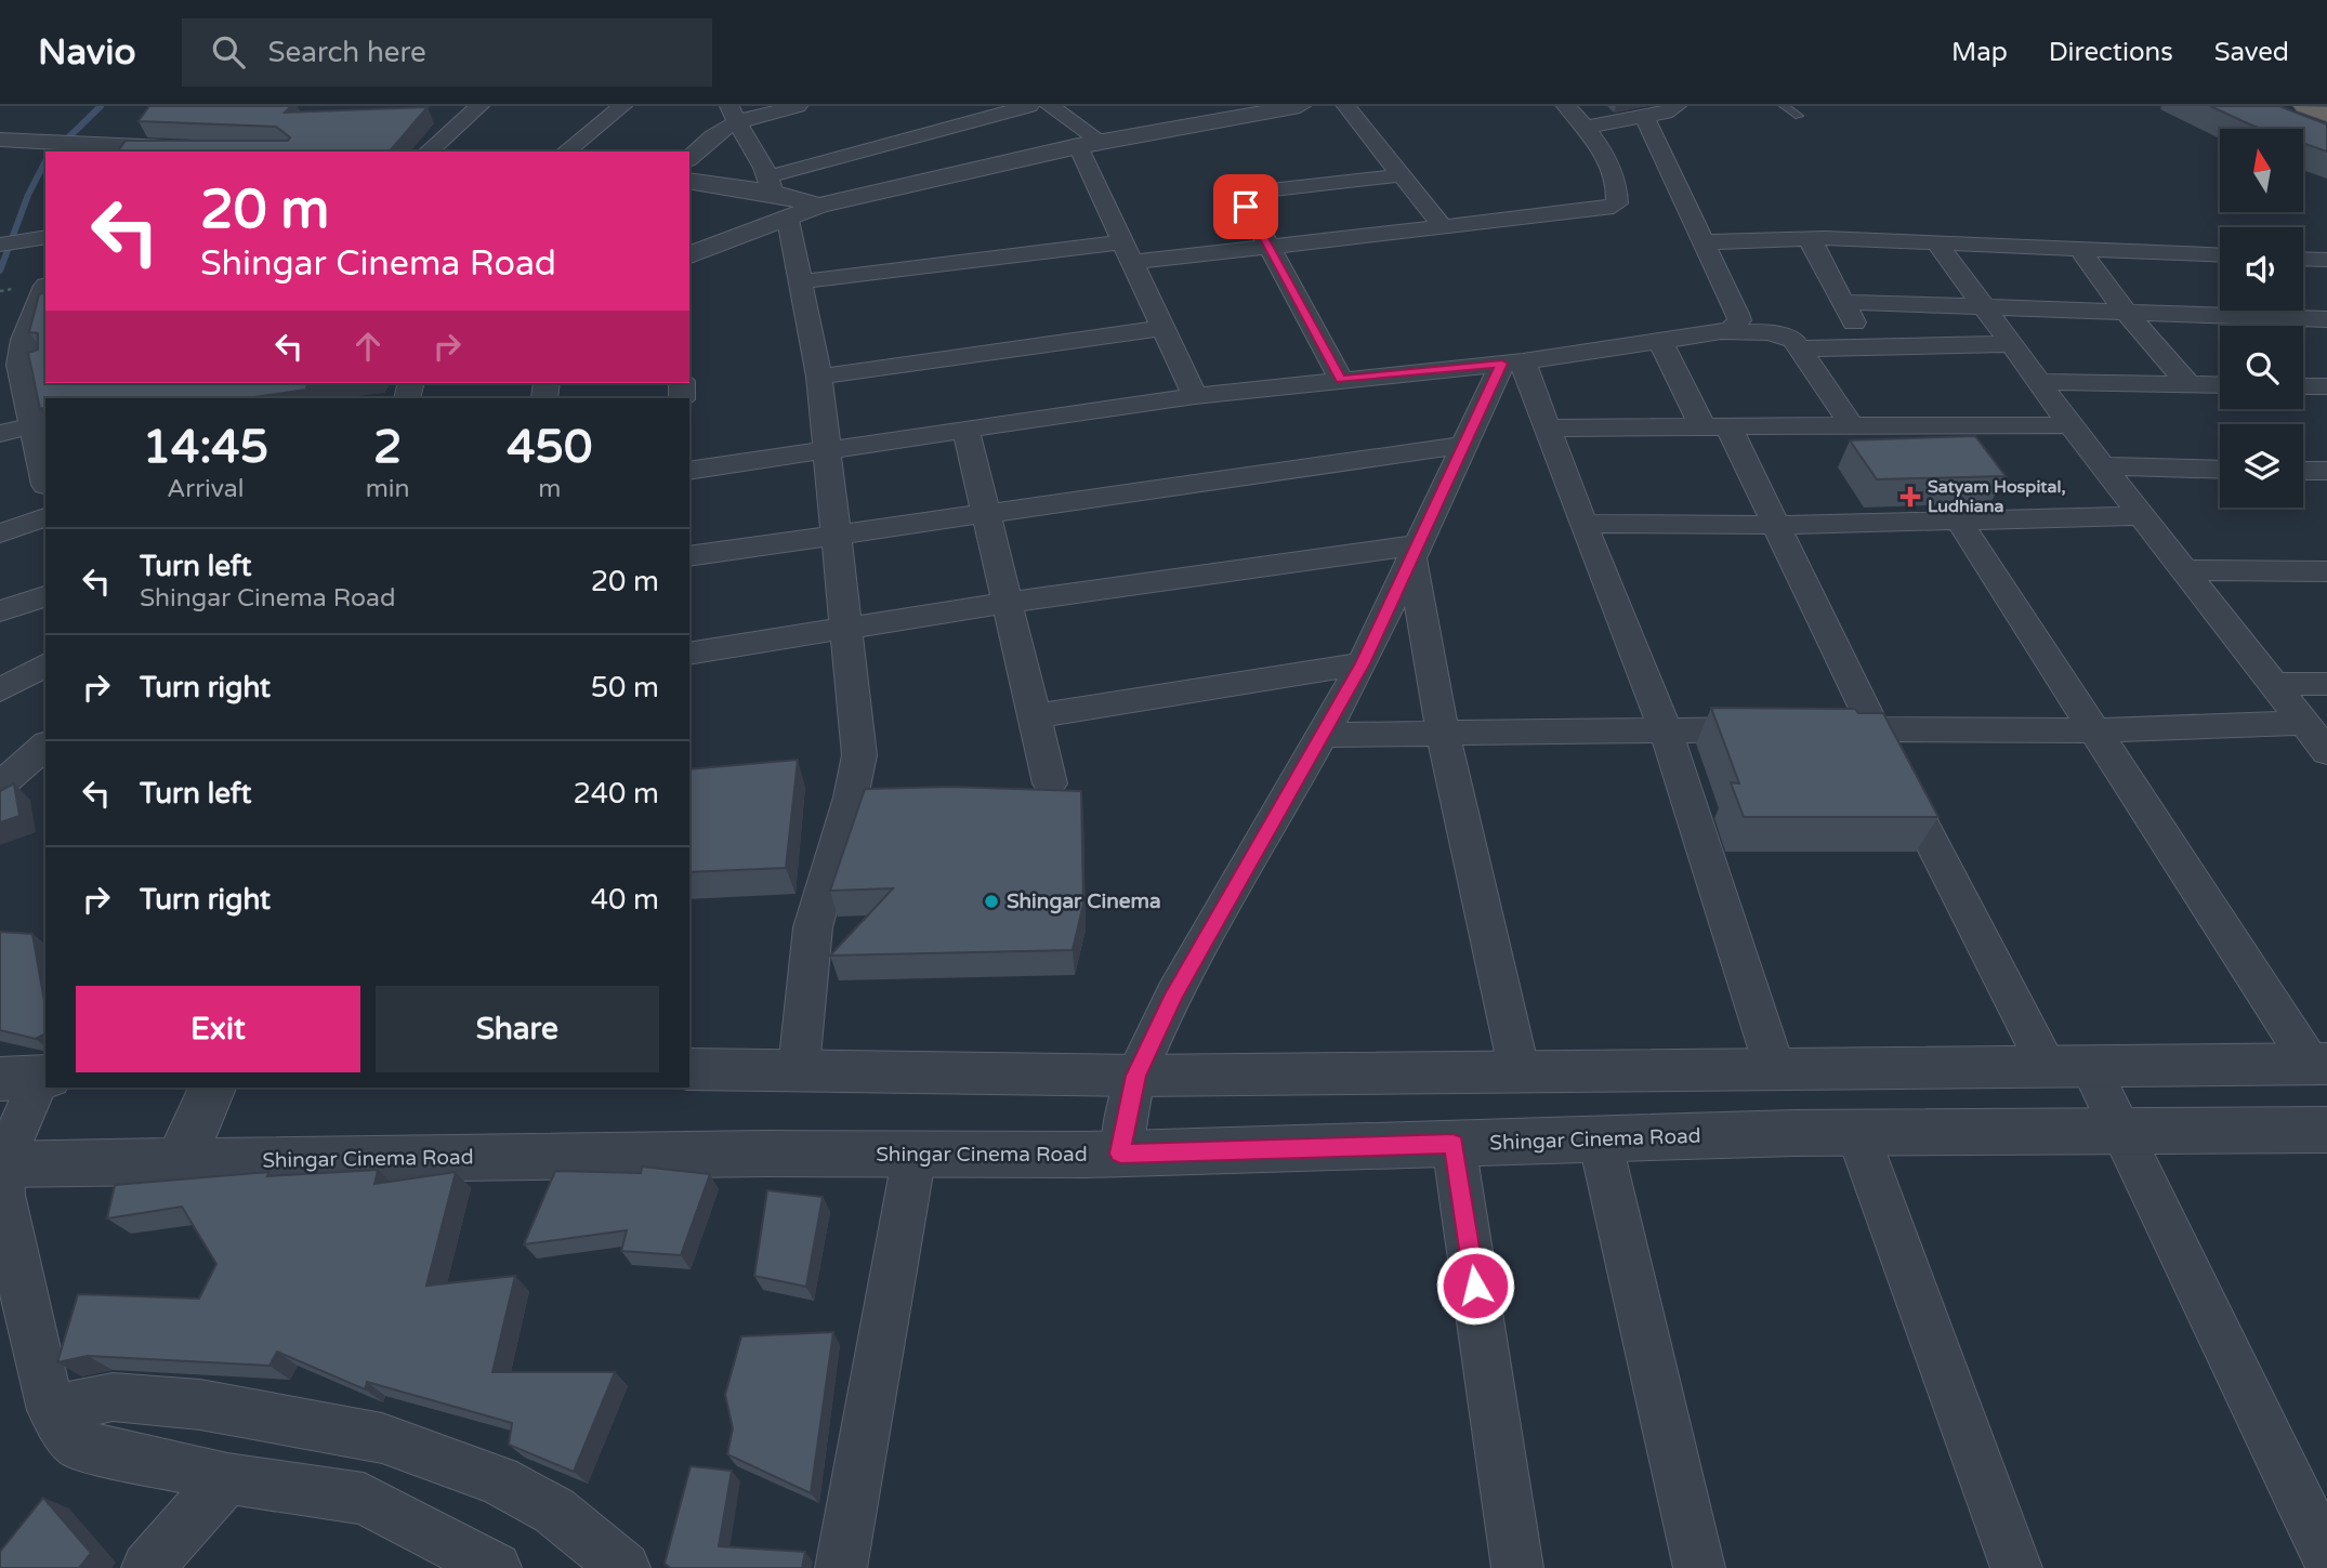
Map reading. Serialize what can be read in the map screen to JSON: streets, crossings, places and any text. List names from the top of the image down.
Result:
{
  "streets": {
    "street": ["Shingar Cinema Road"]
  },
  "places": {
    "health": ["Satyam Hospital, Ludhiana"],
    "other": ["Shingar Cinema"]
  },
  "north": "top",
  "page": {
    "header": "Navio",
    "search": "Search here",
    "nav": ["Map", "Directions", "Saved"],
    "turn": ["20 m", "Shingar Cinema Road"],
    "eta": [
      "14:45",
      "Arrival",
      "2",
      "min",
      "450",
      "m"
    ],
    "list": [
      {
        "name": "Turn left",
        "note": "Shingar Cinema Road",
        "value": "20 m"
      },
      {
        "name": "Turn right",
        "value": "50 m"
      },
      {
        "name": "Turn left",
        "value": "240 m"
      },
      {
        "name": "Turn right",
        "value": "40 m"
      }
    ],
    "buttons": ["Exit", "Share"]
  }
}
